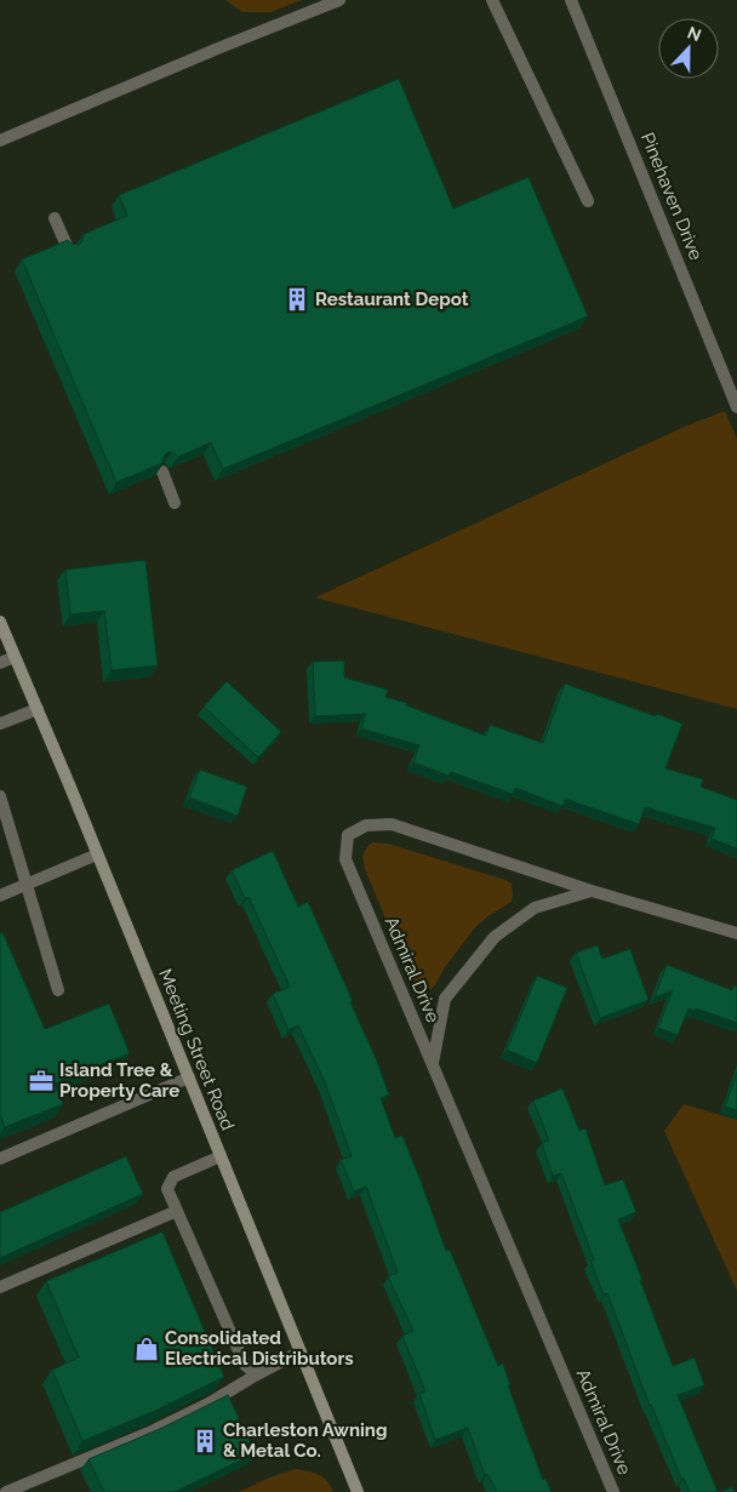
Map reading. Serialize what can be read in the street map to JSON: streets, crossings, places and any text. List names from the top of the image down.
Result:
{
  "streets": {
    "street": ["Pinehaven Drive", "Admiral Drive", "Meeting Street Road"]
  },
  "places": {
    "building": ["Restaurant Depot", "Charleston Awning & Metal Co."],
    "office": ["Island Tree & Property Care"],
    "shop": ["Consolidated Electrical Distributors"]
  },
  "north": "top"
}
